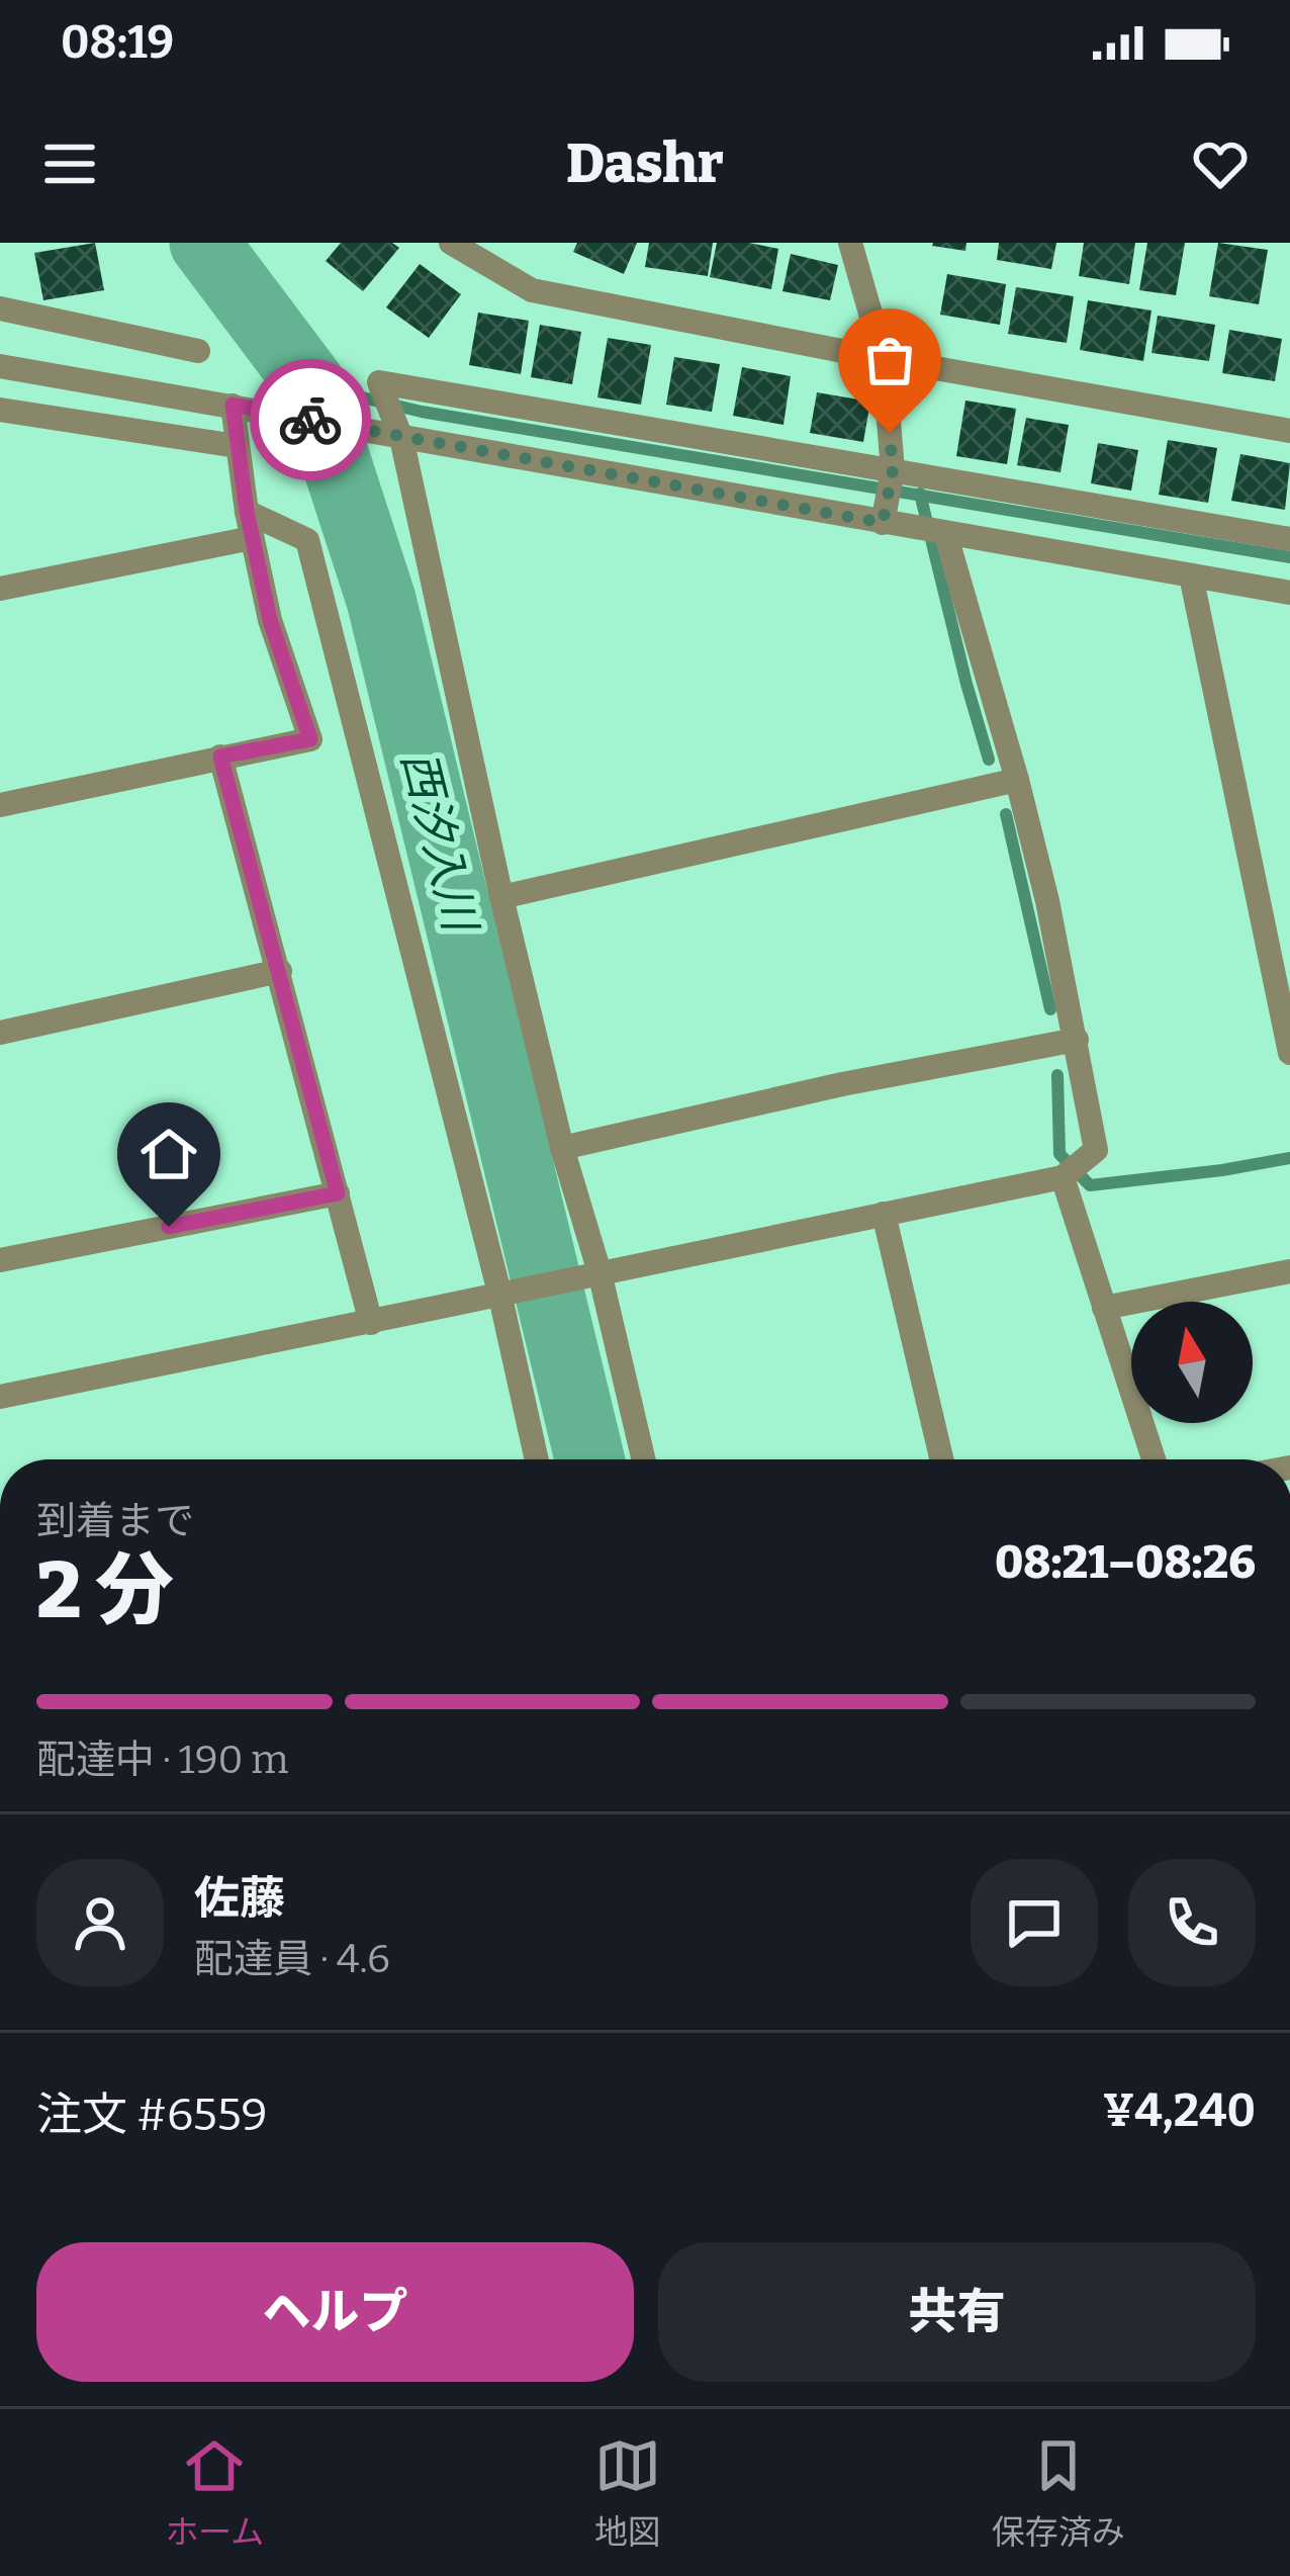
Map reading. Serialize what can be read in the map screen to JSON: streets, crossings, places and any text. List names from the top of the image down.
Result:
{
  "water": ["西汐入川"],
  "north": "top",
  "page": {
    "status": "08:19",
    "header": "Dashr",
    "heading": ["2 分", "到着まで", "08:21–08:26"],
    "panel": [
      "佐藤",
      "配達員 · 4.6",
      "注文 #6559",
      "¥4,240"
    ],
    "bar": "配達中 · 190 m",
    "buttons": ["ヘルプ", "共有"],
    "tabs": ["ホーム", "地図", "保存済み"]
  }
}
